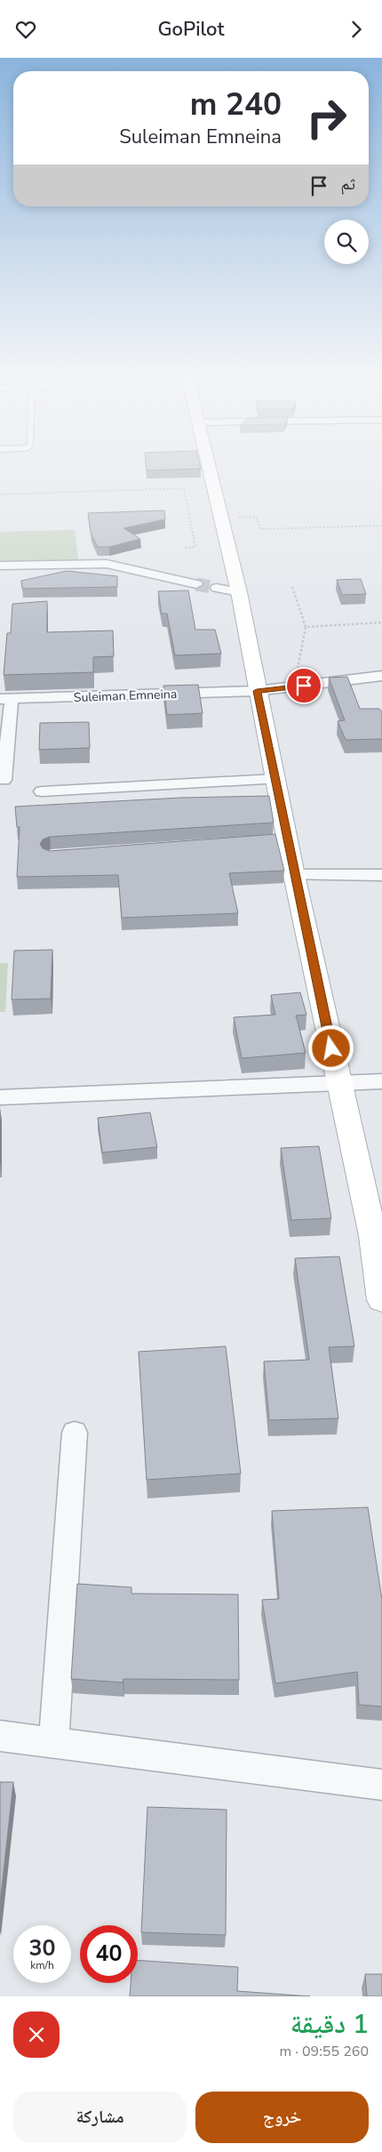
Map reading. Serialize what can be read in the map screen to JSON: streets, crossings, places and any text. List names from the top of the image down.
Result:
{
  "streets": {
    "street": ["Suleiman Emneina"]
  },
  "page": {
    "header": "GoPilot",
    "turn": ["240 m", "Suleiman Emneina"],
    "then": "ثم",
    "speed": "30 km/h",
    "limit": "40",
    "heading": ["1 دقيقة", "260 m · 09:55"],
    "buttons": ["خروج", "مشاركة"]
  }
}
